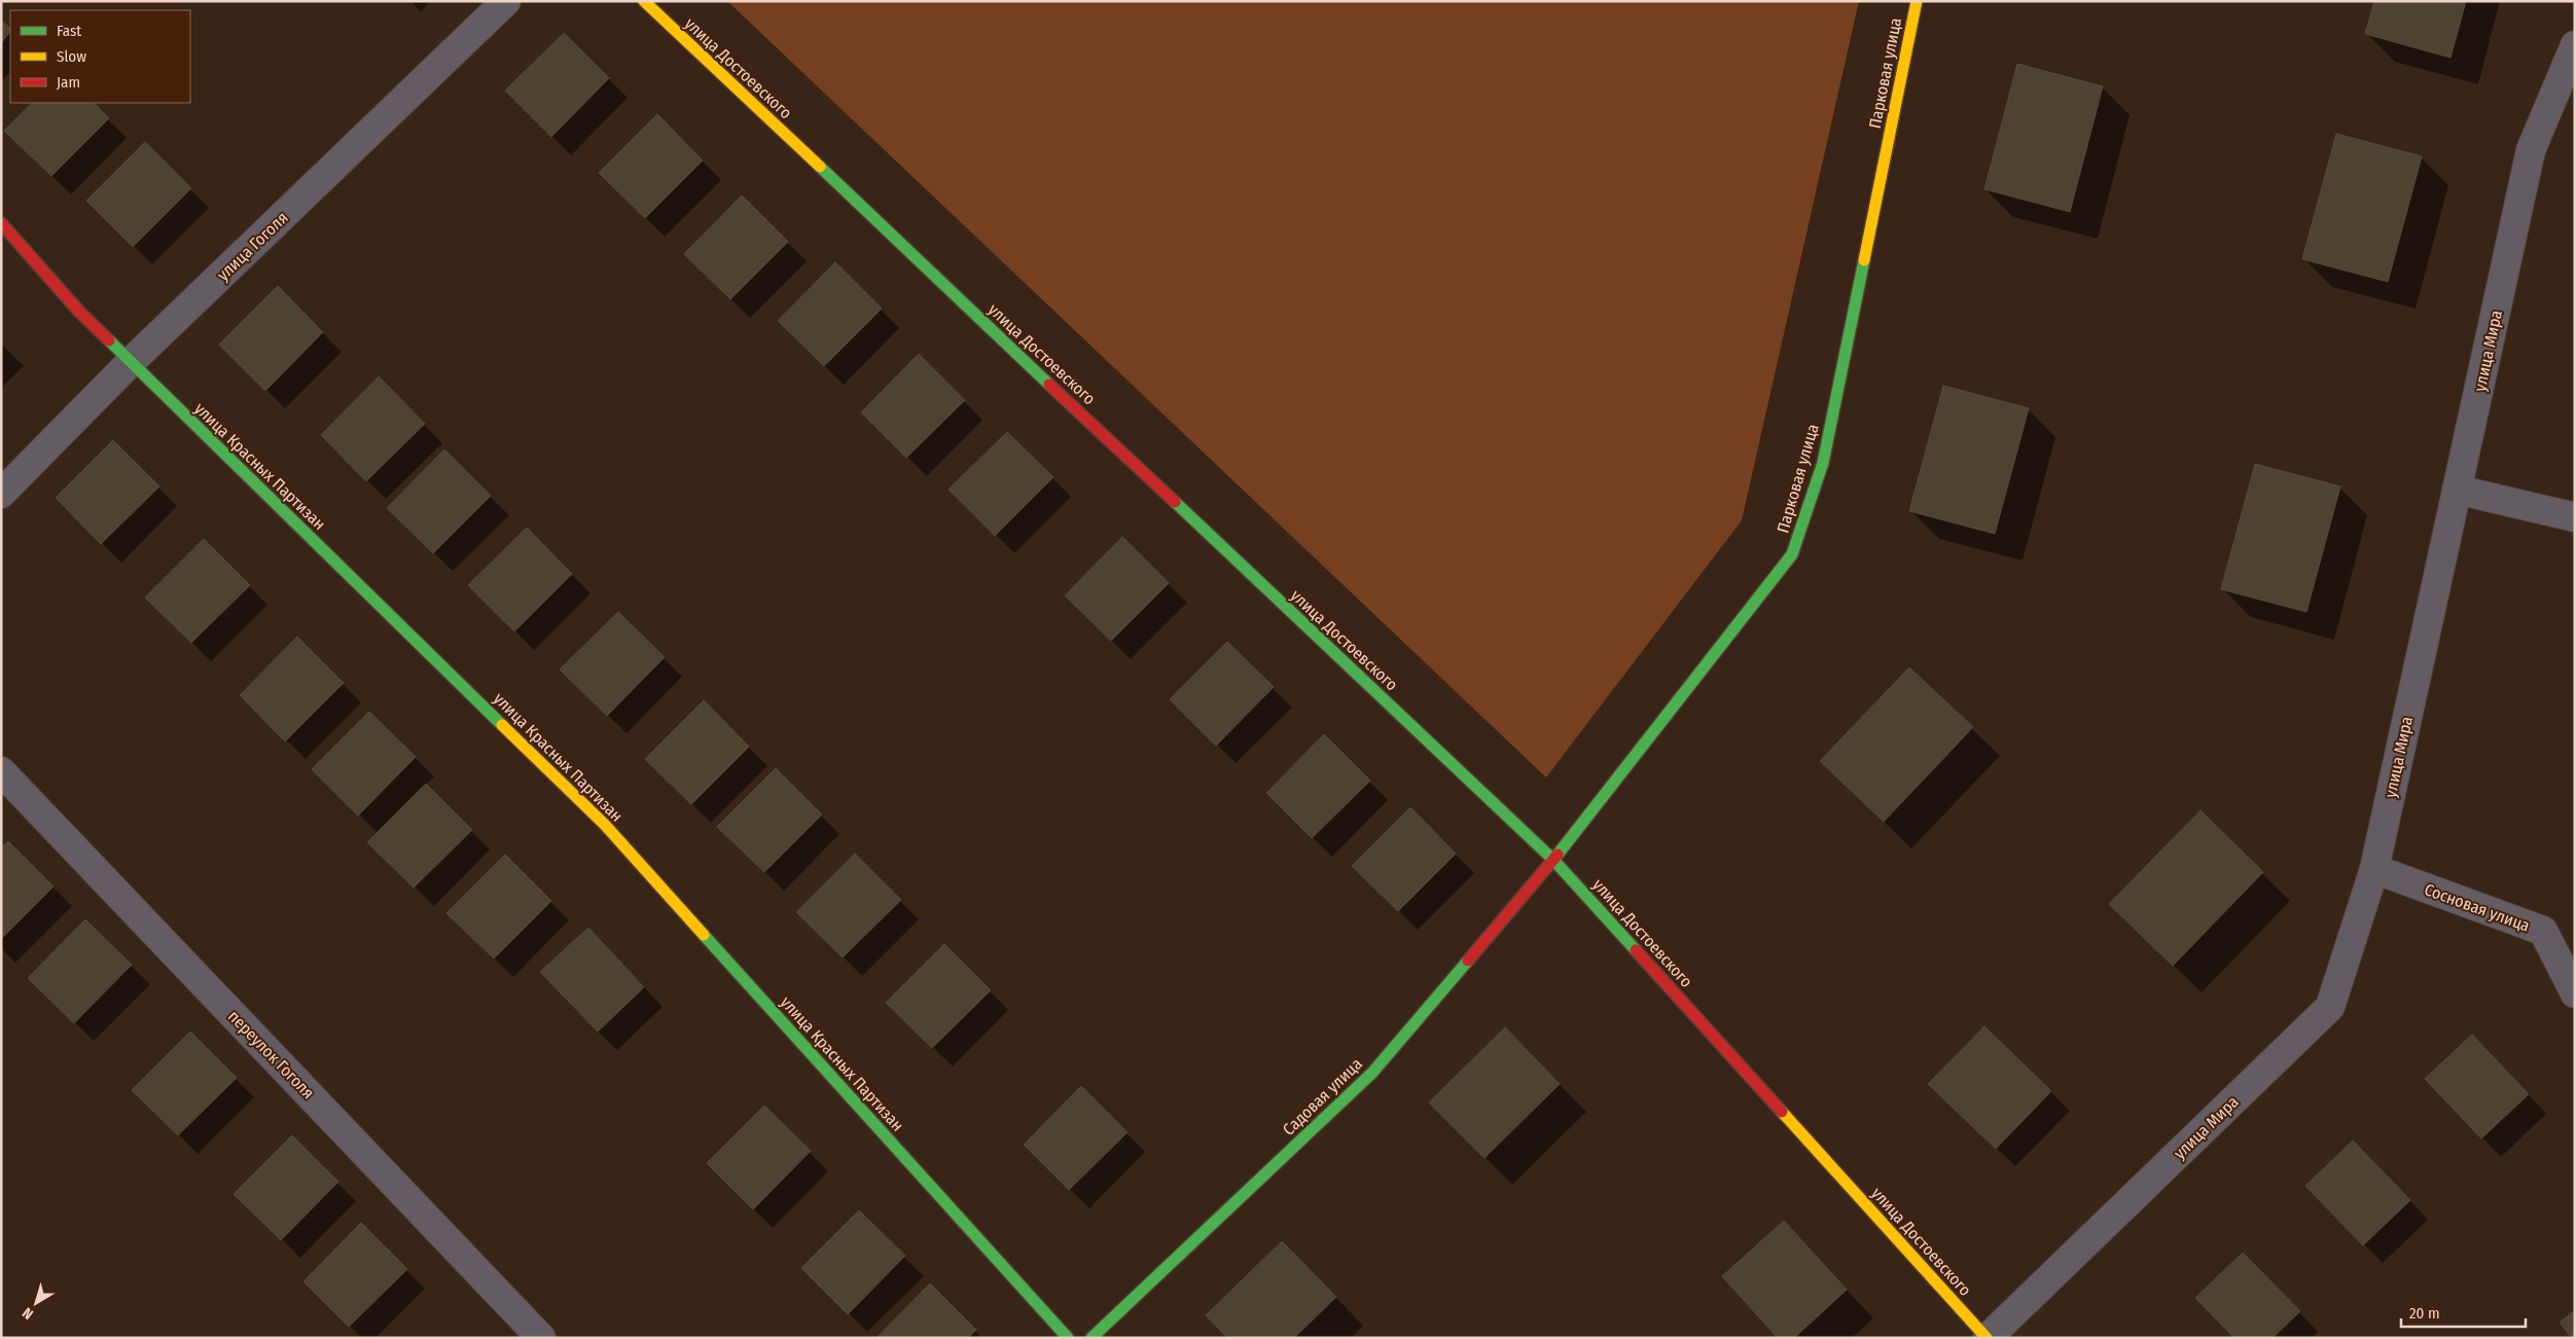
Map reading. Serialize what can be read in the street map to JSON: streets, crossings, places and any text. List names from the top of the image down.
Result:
{
  "streets": {
    "street": [
      "улица Достоевского",
      "Парковая улица",
      "улица Гоголя",
      "улица Мира",
      "улица Красных Партизан",
      "Сосновая улица",
      "переулок Гоголя",
      "Садовая улица"
    ]
  },
  "crossings": [
    ["улица Достоевского", "Парковая улица"],
    ["улица Достоевского", "улица Мира"],
    ["улица Достоевского", "Садовая улица"],
    ["Парковая улица", "Садовая улица"],
    ["улица Гоголя", "улица Красных Партизан"],
    ["улица Мира", "Сосновая улица"]
  ],
  "legend": ["Fast", "Slow", "Jam"],
  "scale_bar": "20 m",
  "north": "bottom left"
}
